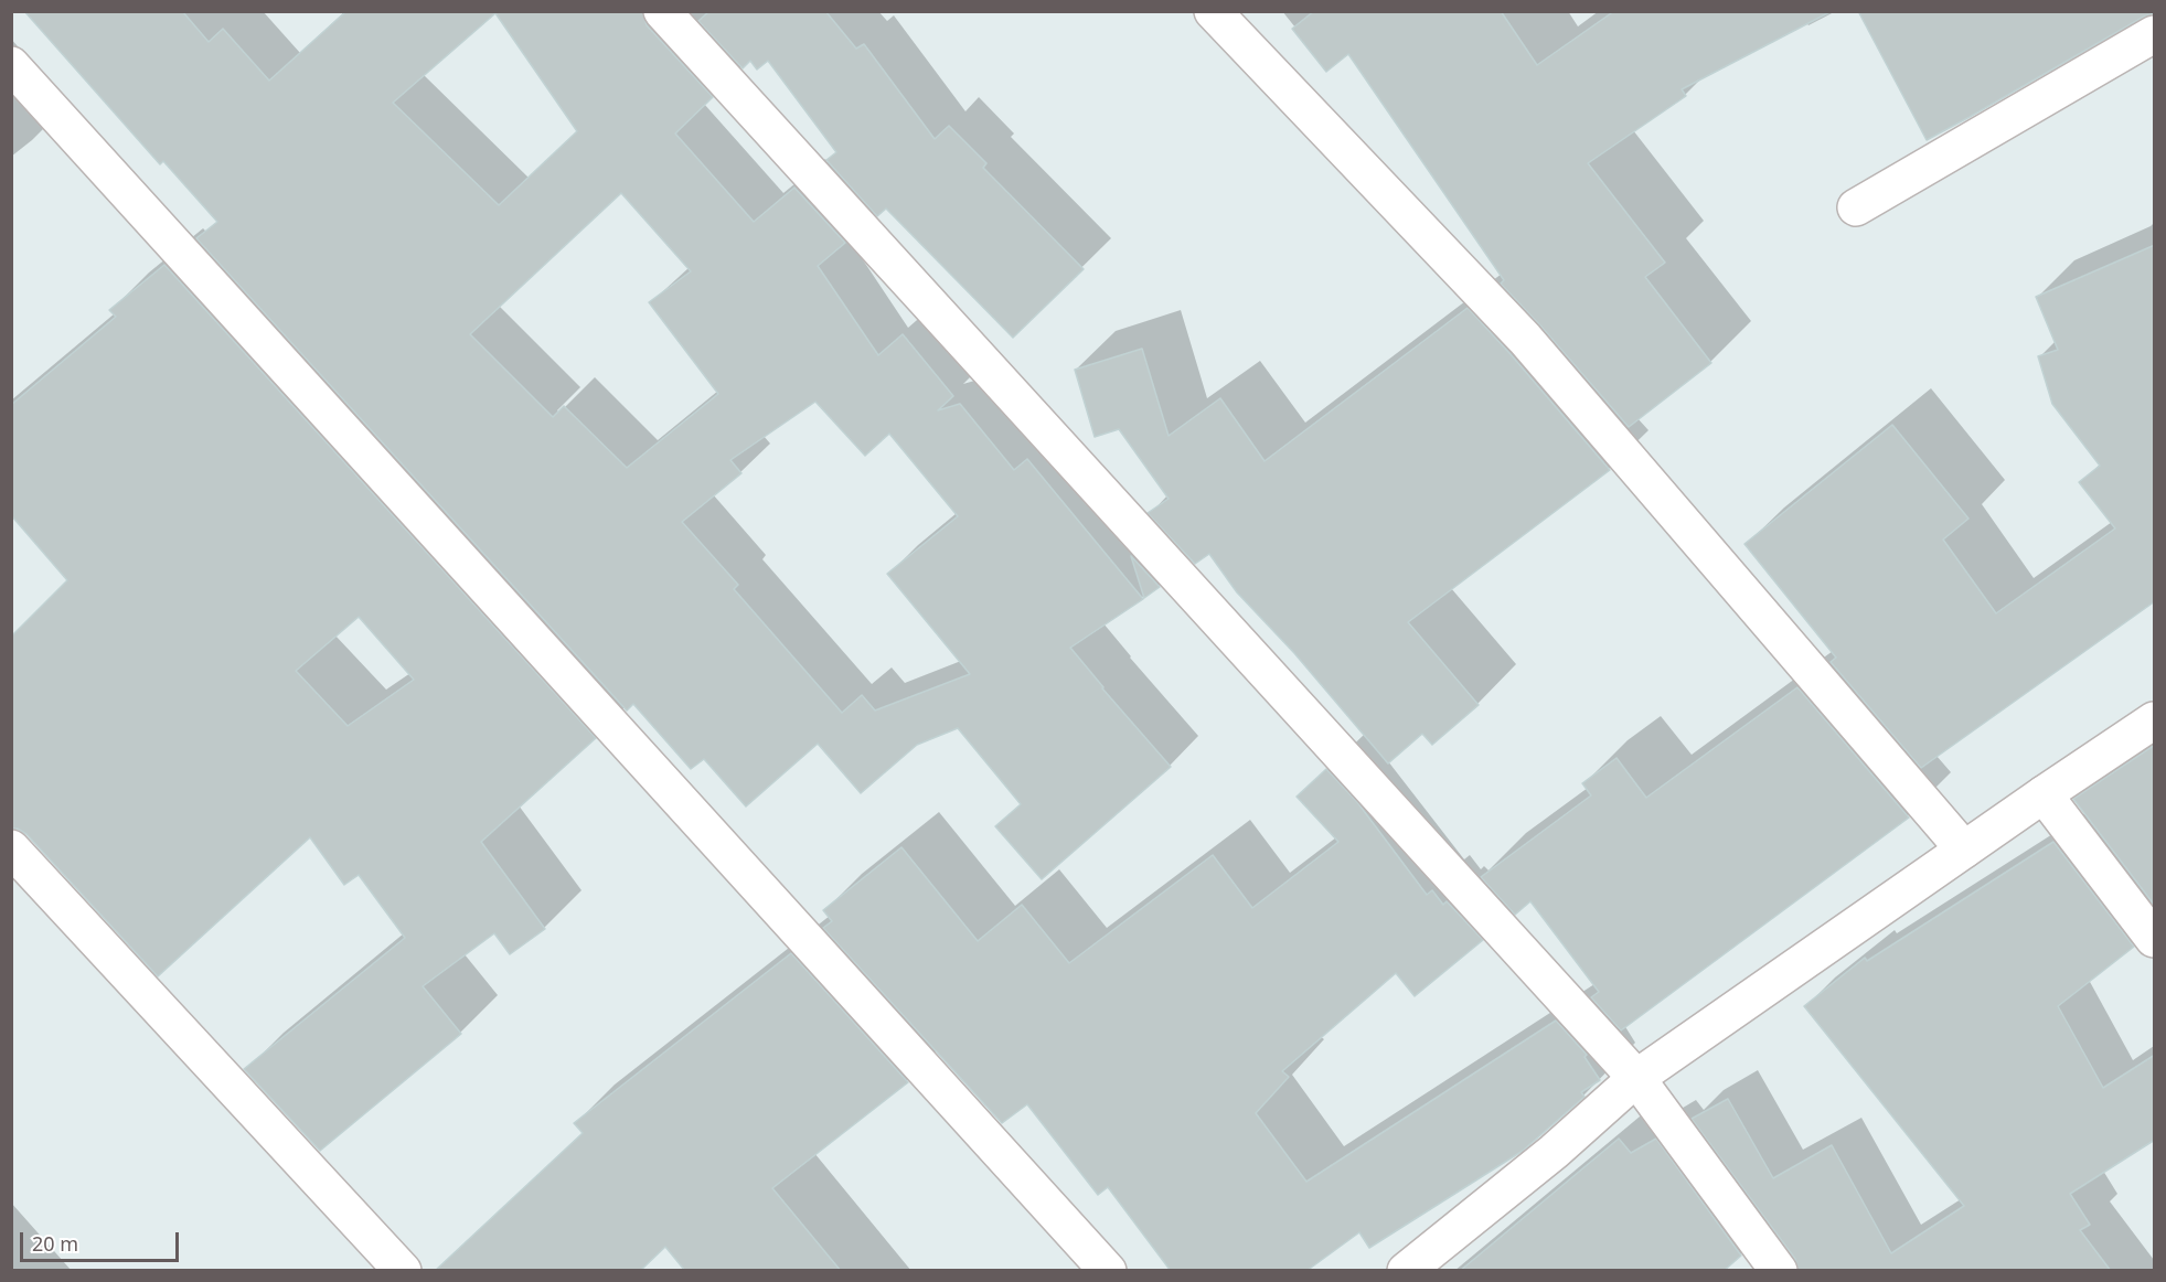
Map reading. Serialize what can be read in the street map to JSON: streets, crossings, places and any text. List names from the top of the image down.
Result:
{
  "scale_bar": "20 m"
}
